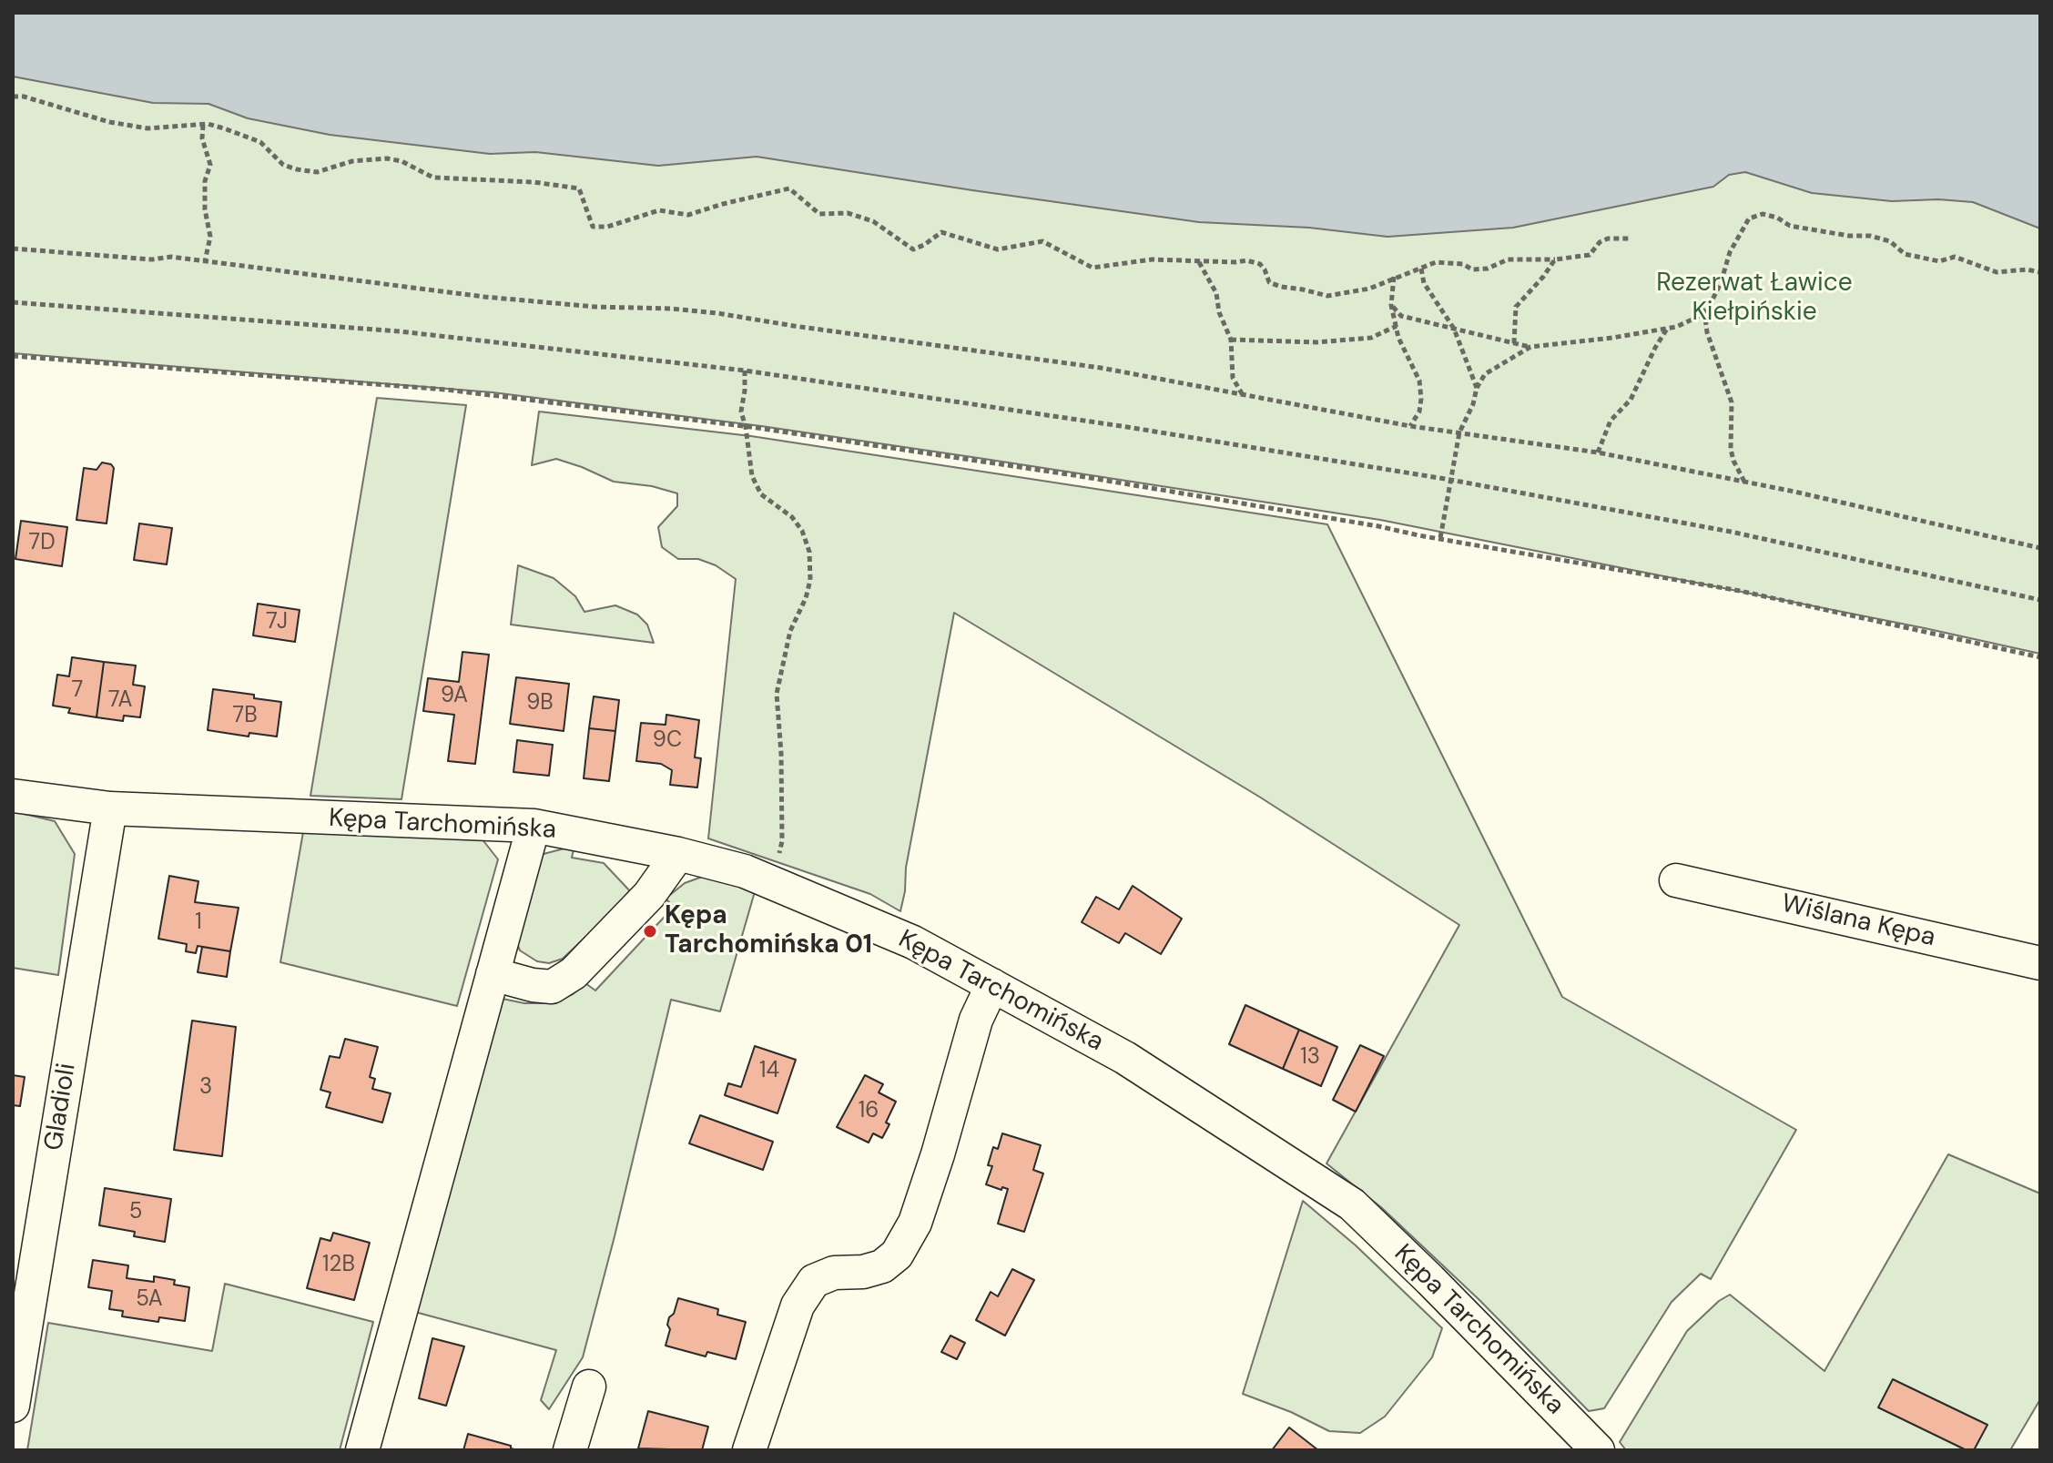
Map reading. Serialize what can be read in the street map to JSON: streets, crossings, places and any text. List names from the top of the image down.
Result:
{
  "streets": {
    "street": ["Kępa Tarchomińska", "Wiślana Kępa", "Gladioli"]
  },
  "crossings": [
    ["Kępa Tarchomińska", "Gladioli"]
  ],
  "parks": ["Rezerwat Ławice Kiełpińskie"],
  "places": ["Kępa Tarchomińska 01"],
  "house_numbers": [
    "7D",
    "7J",
    "7",
    "9A",
    "7A",
    "9B",
    "7B",
    "9C",
    "1",
    "13",
    "14",
    "3",
    "16",
    "5",
    "12B",
    "5A"
  ]
}
